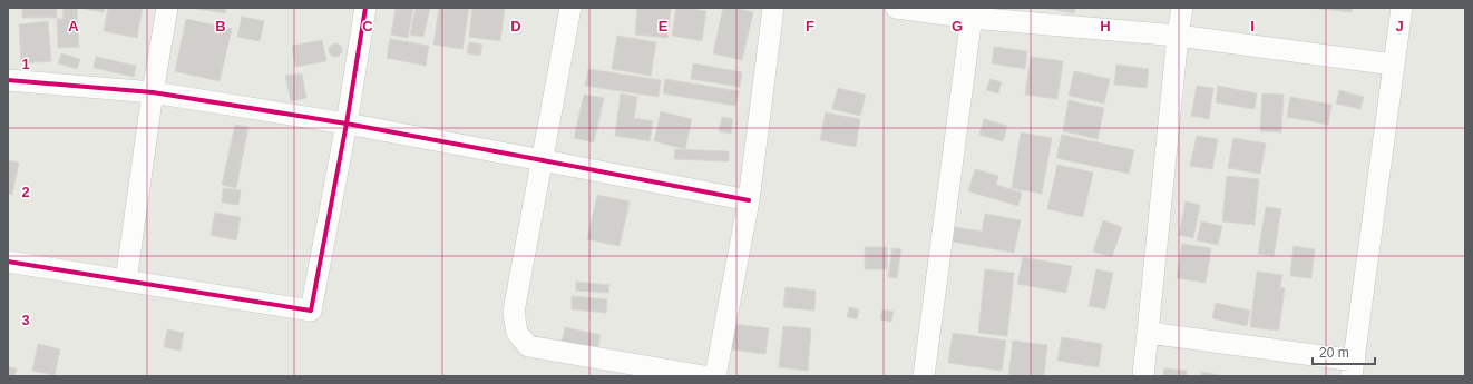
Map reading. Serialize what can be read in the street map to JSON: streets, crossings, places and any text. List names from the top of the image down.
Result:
{
  "scale_bar": "20 m",
  "grid": {
    "columns": [
      "A",
      "B",
      "C",
      "D",
      "E",
      "F",
      "G",
      "H",
      "I",
      "J"
    ],
    "rows": ["1", "2", "3"]
  }
}
